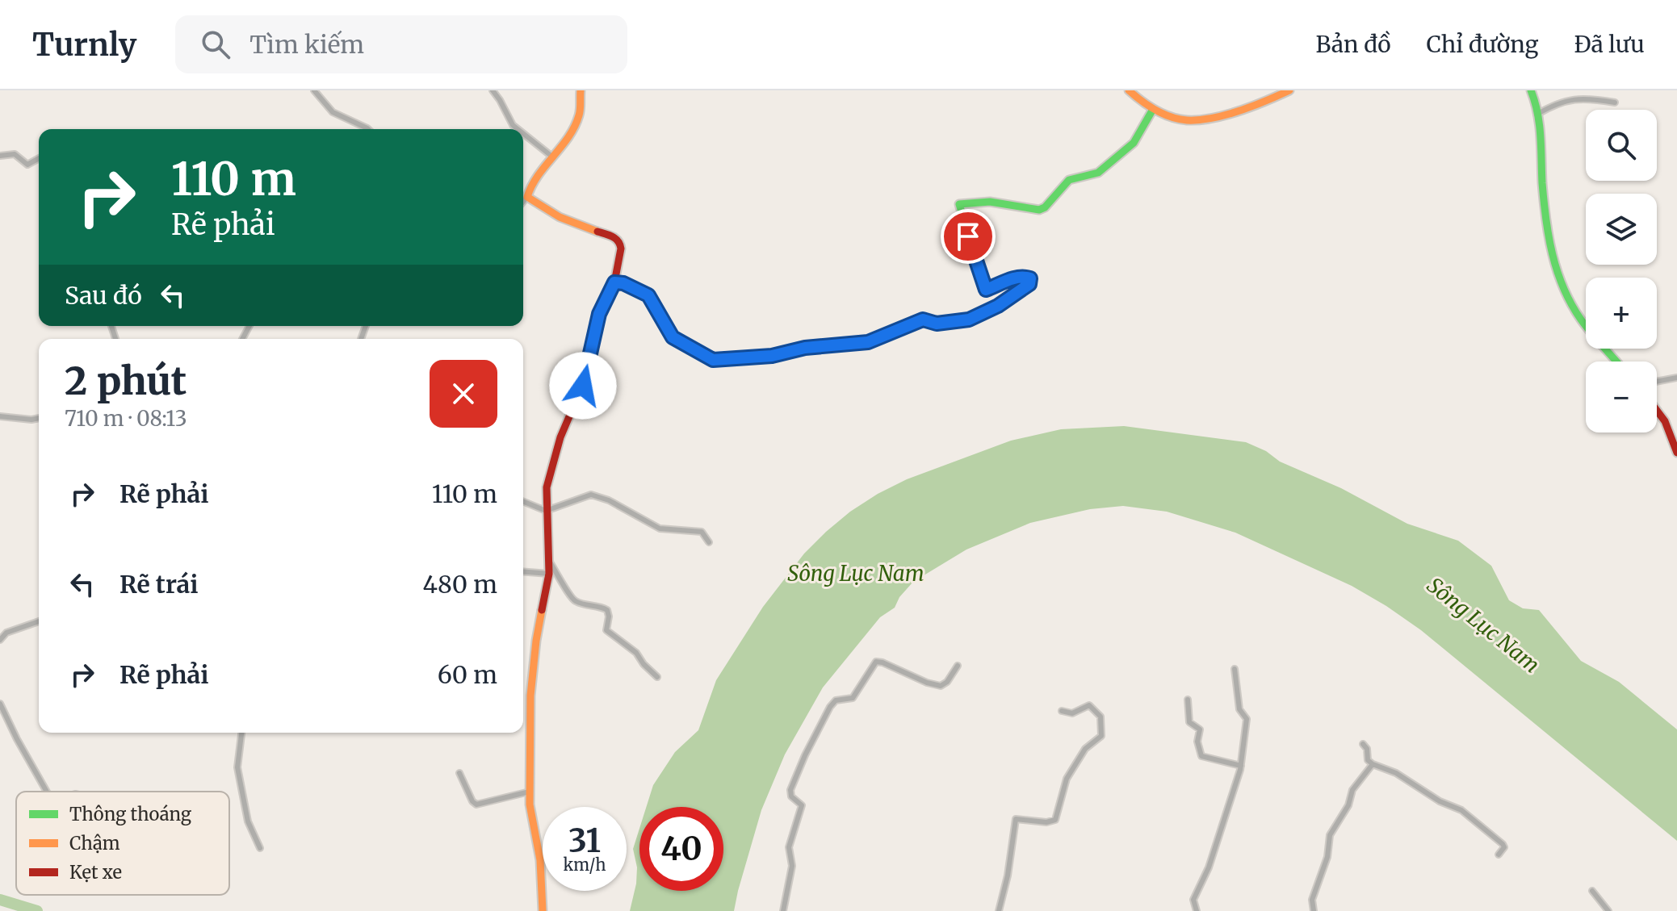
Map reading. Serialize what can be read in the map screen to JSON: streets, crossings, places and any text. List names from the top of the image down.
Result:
{
  "water": ["Sông Lục Nam"],
  "legend": ["Thông thoáng", "Chậm", "Kẹt xe"],
  "page": {
    "header": "Turnly",
    "search": "Tìm kiếm",
    "nav": ["Bản đồ", "Chỉ đường", "Đã lưu"],
    "map_buttons": ["+", "−"],
    "turn": ["110 m", "Rẽ phải"],
    "then": "Sau đó",
    "heading": ["2 phút", "710 m · 08:13"],
    "list": [
      {
        "name": "Rẽ phải",
        "value": "110 m"
      },
      {
        "name": "Rẽ trái",
        "value": "480 m"
      },
      {
        "name": "Rẽ phải",
        "value": "60 m"
      }
    ],
    "speed": "31 km/h",
    "limit": "40"
  }
}
